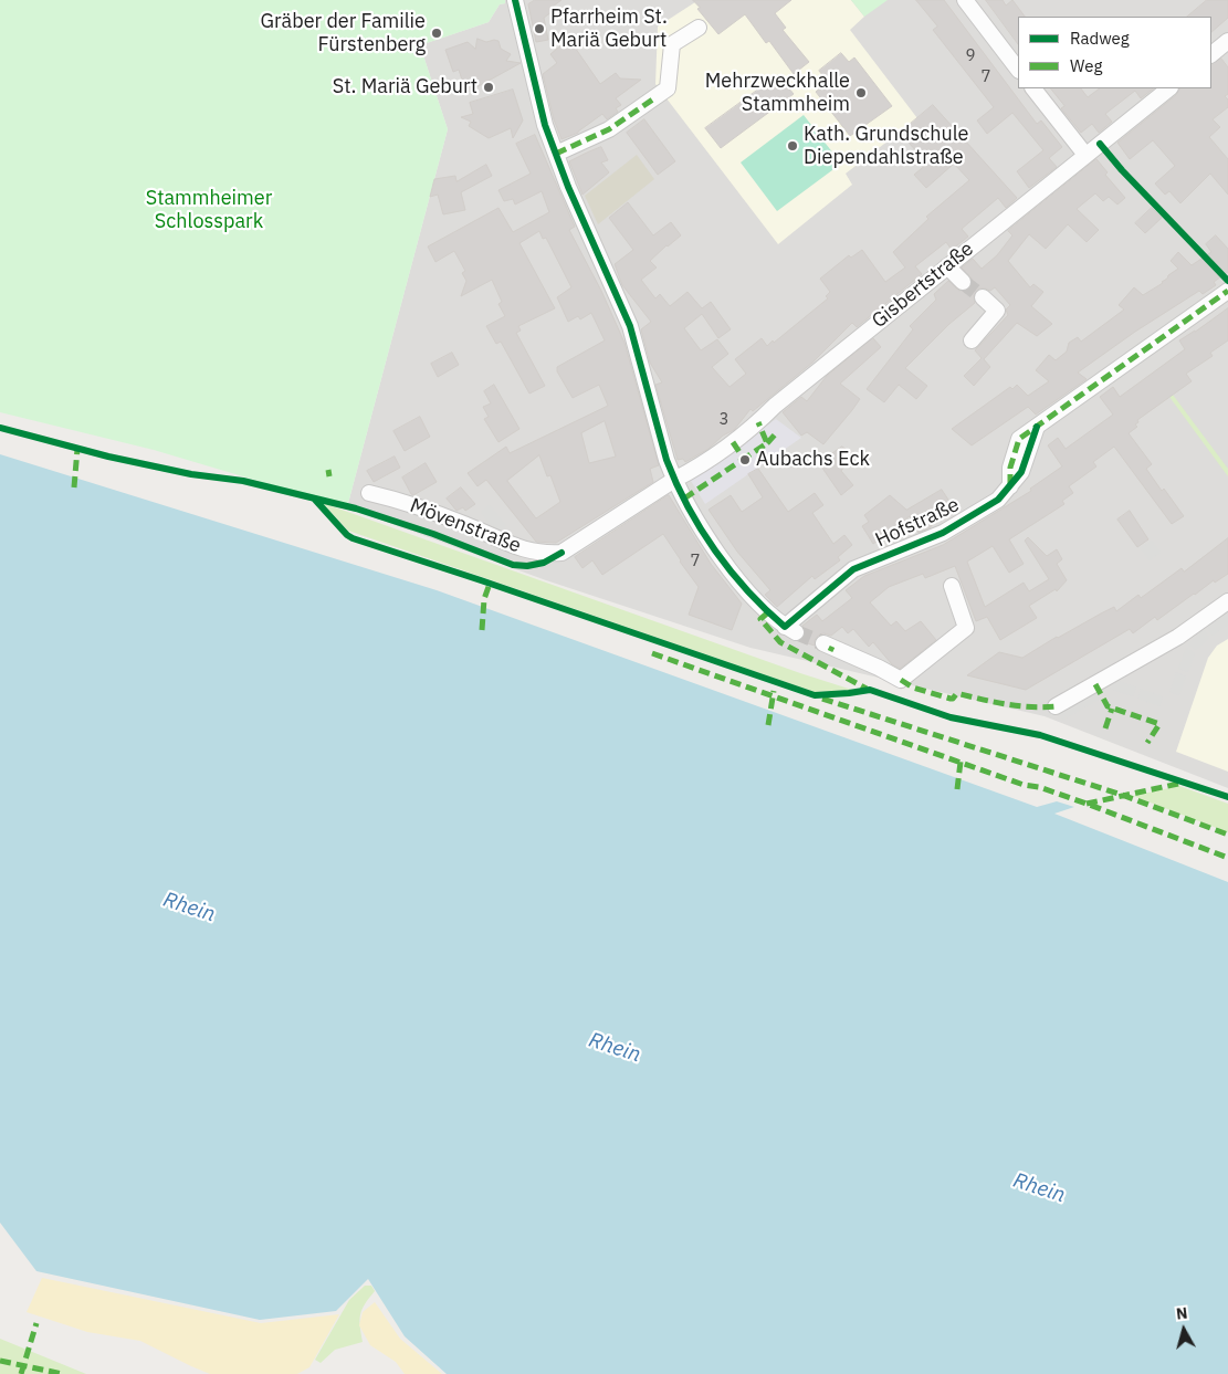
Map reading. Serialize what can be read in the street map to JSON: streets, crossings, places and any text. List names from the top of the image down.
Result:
{
  "streets": {
    "street": ["Gisbertstraße", "Hofstraße", "Mövenstraße"]
  },
  "crossings": [
    ["Gisbertstraße", "Hofstraße"],
    ["Gisbertstraße", "Mövenstraße"],
    ["Hofstraße", "Mövenstraße"]
  ],
  "water": ["Rhein"],
  "parks": ["Stammheimer Schlosspark"],
  "places": [
    "Pfarrheim St. Mariä Geburt",
    "Gräber der Familie Fürstenberg",
    "St. Mariä Geburt",
    "Mehrzweckhalle Stammheim",
    "Kath. Grundschule Diependahlstraße",
    "Aubachs Eck"
  ],
  "house_numbers": [
    "9",
    "7",
    "3",
    "7"
  ],
  "legend": ["Radweg", "Weg"],
  "north": "top"
}
